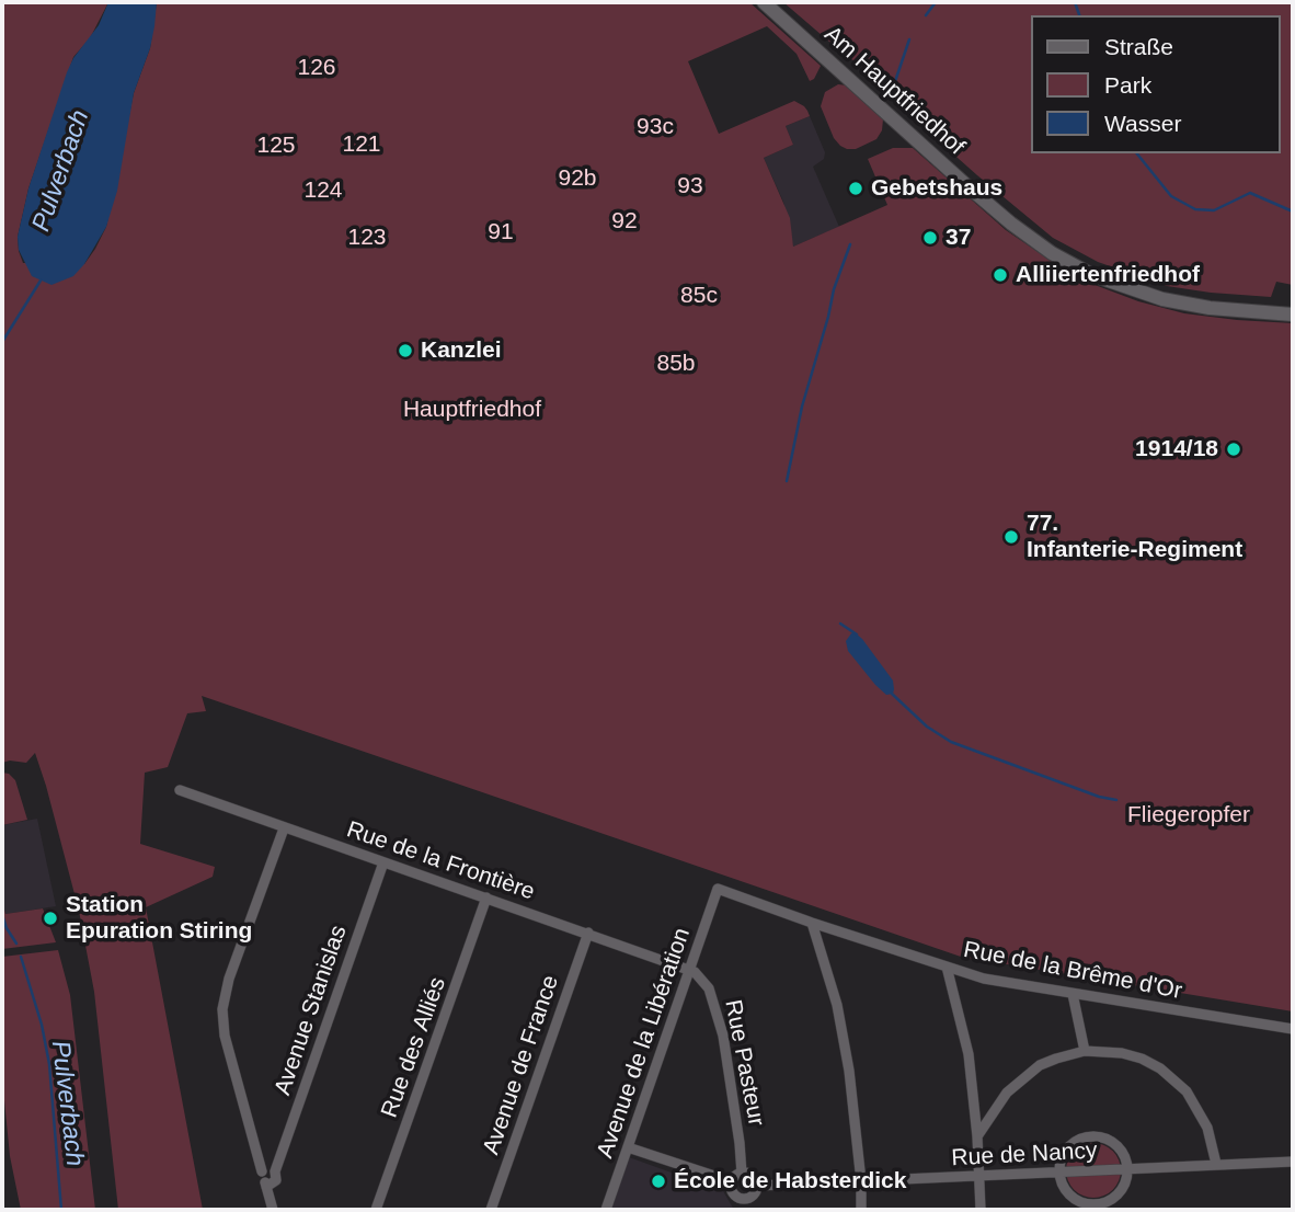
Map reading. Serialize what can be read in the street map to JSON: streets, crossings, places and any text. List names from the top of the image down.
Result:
{
  "streets": {
    "main road": ["Am Hauptfriedhof"],
    "street": [
      "Rue de la Frontière",
      "Rue de la Brême d'Or",
      "Avenue Stanislas",
      "Avenue de la Libération",
      "Rue des Alliés",
      "Rue Pasteur",
      "Avenue de France",
      "Rue de Nancy"
    ]
  },
  "crossings": [
    ["Rue de la Frontière", "Avenue Stanislas"],
    ["Rue de la Frontière", "Avenue de la Libération"],
    ["Rue de la Frontière", "Rue des Alliés"],
    ["Rue de la Frontière", "Rue Pasteur"],
    ["Rue de la Frontière", "Avenue de France"],
    ["Rue de la Brême d'Or", "Avenue de la Libération"],
    ["Avenue de la Libération", "Rue Pasteur"],
    ["Rue Pasteur", "Rue de Nancy"]
  ],
  "water": ["Pulverbach"],
  "parks": [
    "126",
    "93c",
    "121",
    "125",
    "92b",
    "93",
    "124",
    "92",
    "91",
    "123",
    "85c",
    "85b",
    "Hauptfriedhof",
    "Fliegeropfer"
  ],
  "places": [
    "Gebetshaus",
    "37",
    "Alliiertenfriedhof",
    "Kanzlei",
    "1914/18",
    "77. Infanterie-Regiment",
    "Station Epuration Stiring",
    "École de Habsterdick"
  ],
  "legend": ["Straße", "Park", "Wasser"]
}
